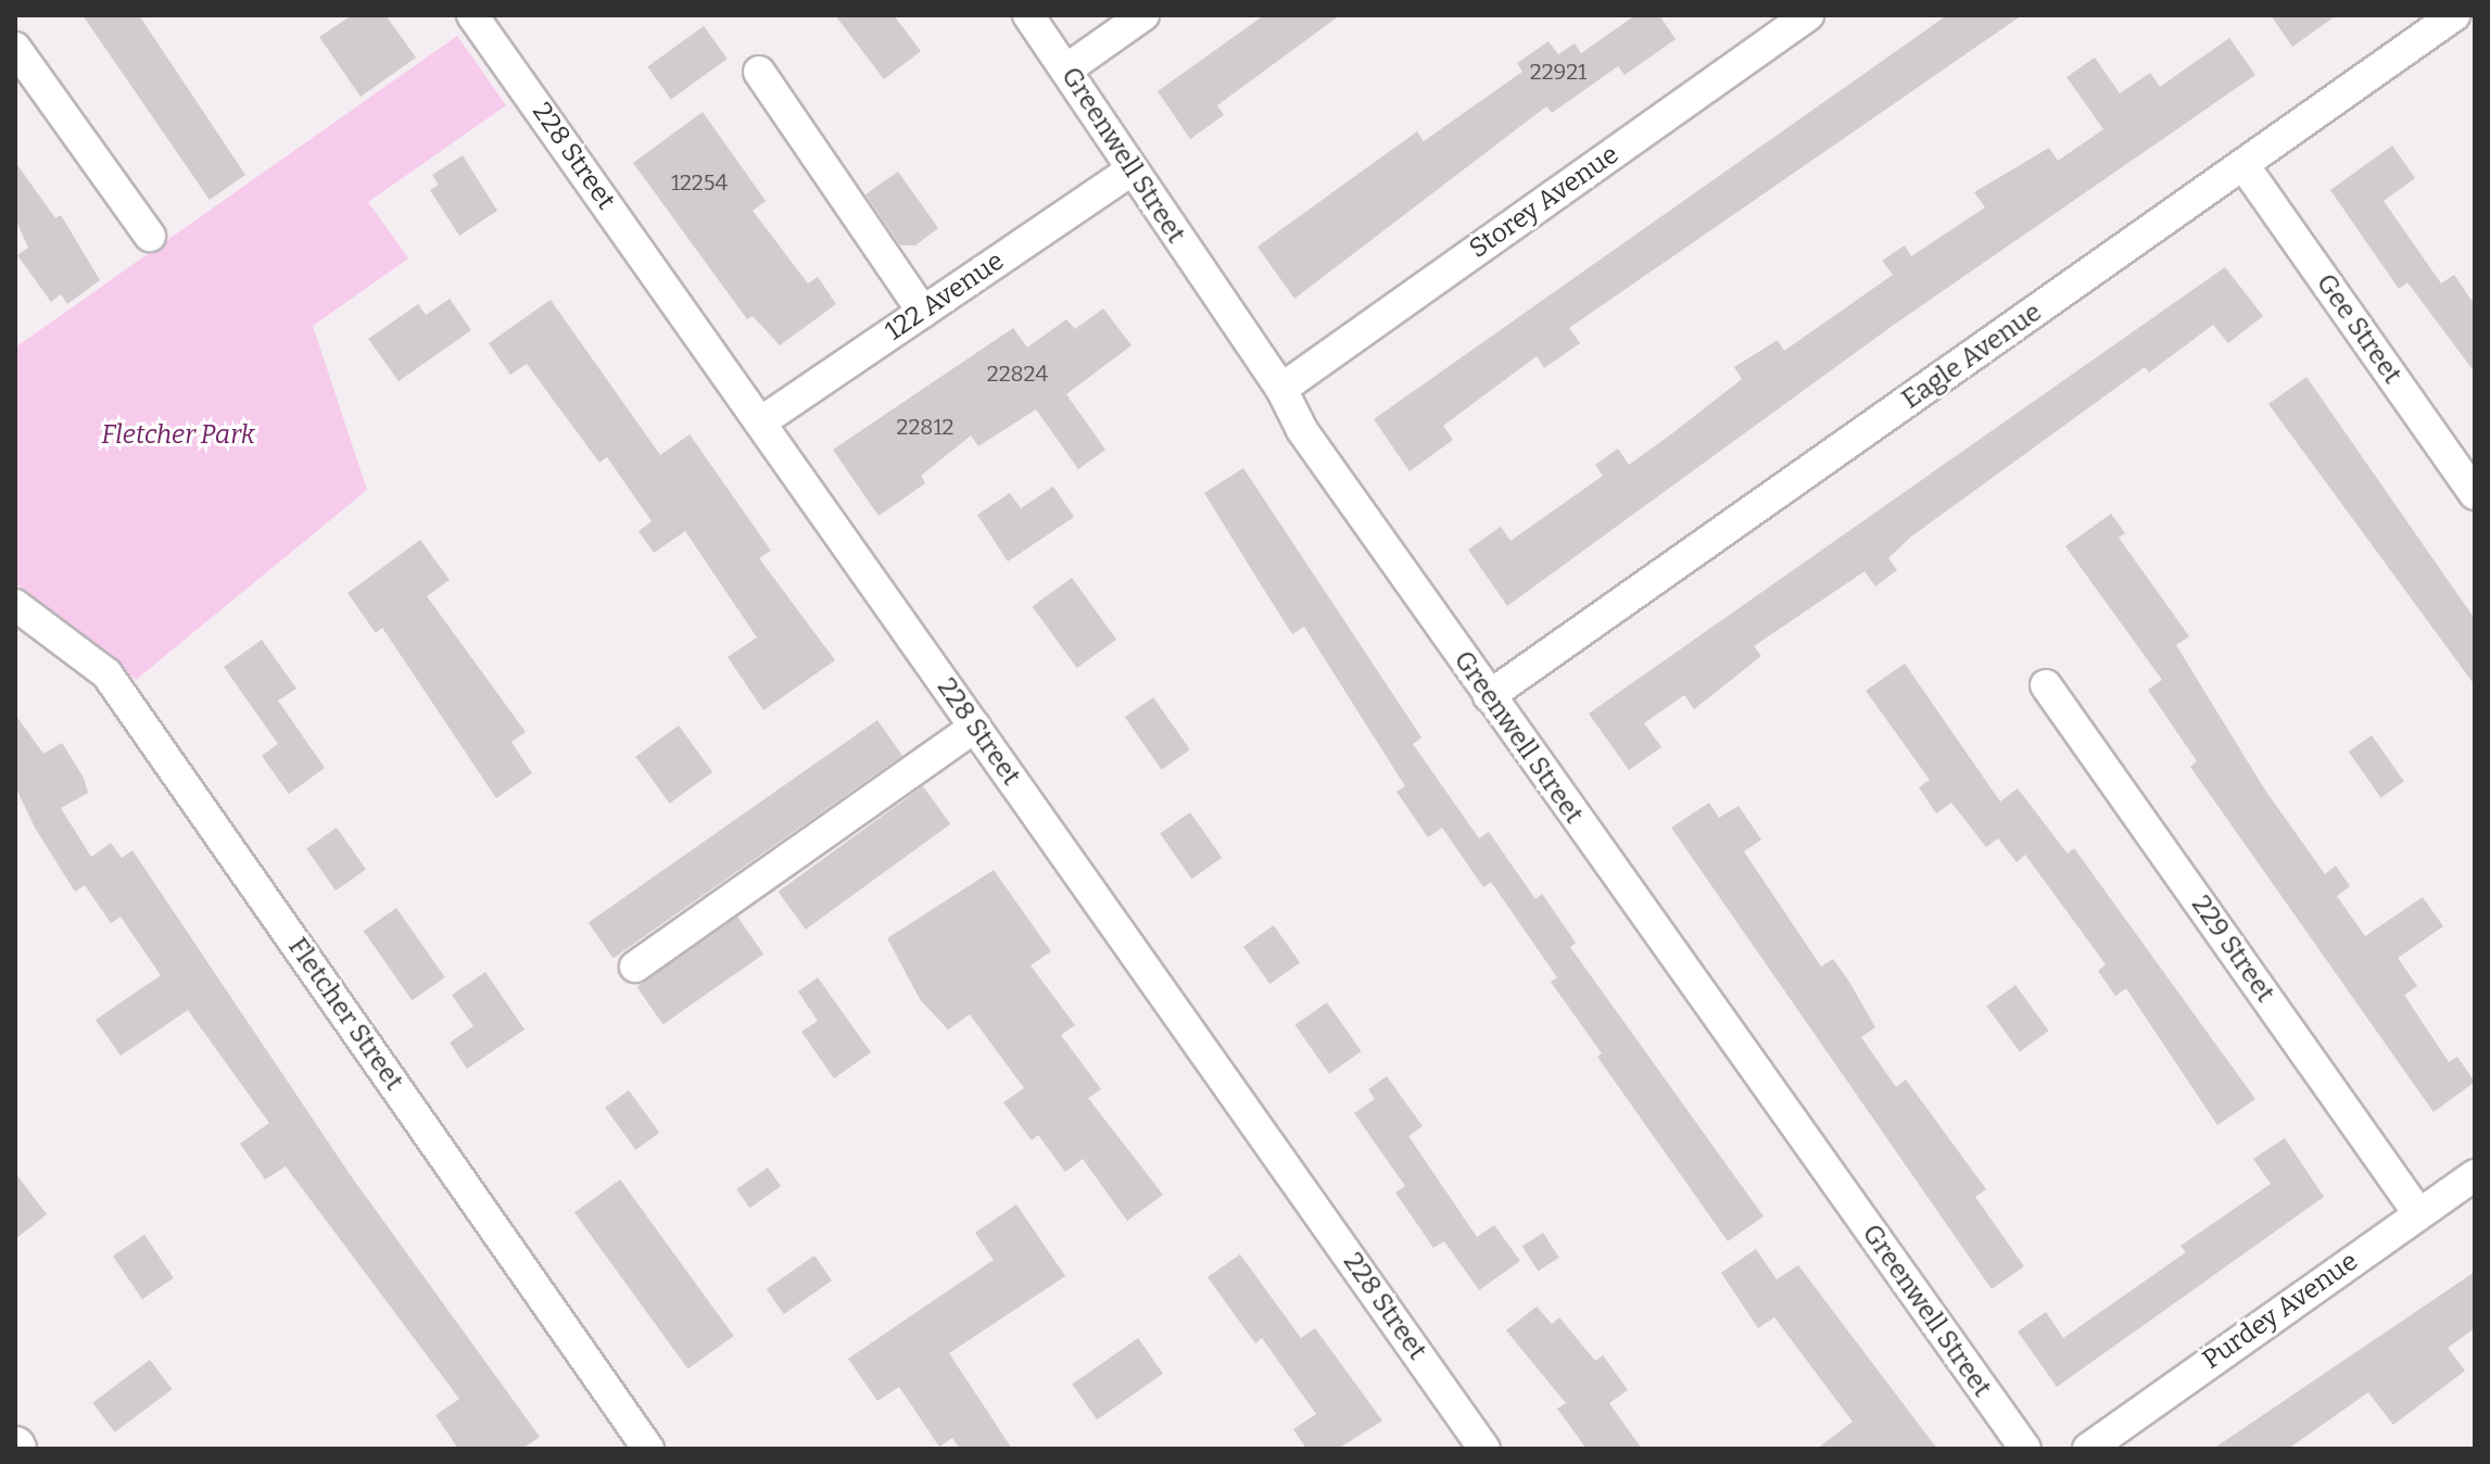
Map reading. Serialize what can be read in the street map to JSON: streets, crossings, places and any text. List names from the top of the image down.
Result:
{
  "streets": {
    "street": [
      "Greenwell Street",
      "228 Street",
      "Storey Avenue",
      "122 Avenue",
      "Gee Street",
      "Eagle Avenue",
      "229 Street",
      "Fletcher Street",
      "Purdey Avenue"
    ]
  },
  "crossings": [
    ["Greenwell Street", "Storey Avenue"],
    ["Greenwell Street", "122 Avenue"],
    ["Greenwell Street", "Eagle Avenue"],
    ["228 Street", "122 Avenue"],
    ["Gee Street", "Eagle Avenue"],
    ["229 Street", "Purdey Avenue"]
  ],
  "parks": ["Fletcher Park"],
  "house_numbers": [
    "22921",
    "12254",
    "22824",
    "22812"
  ]
}
